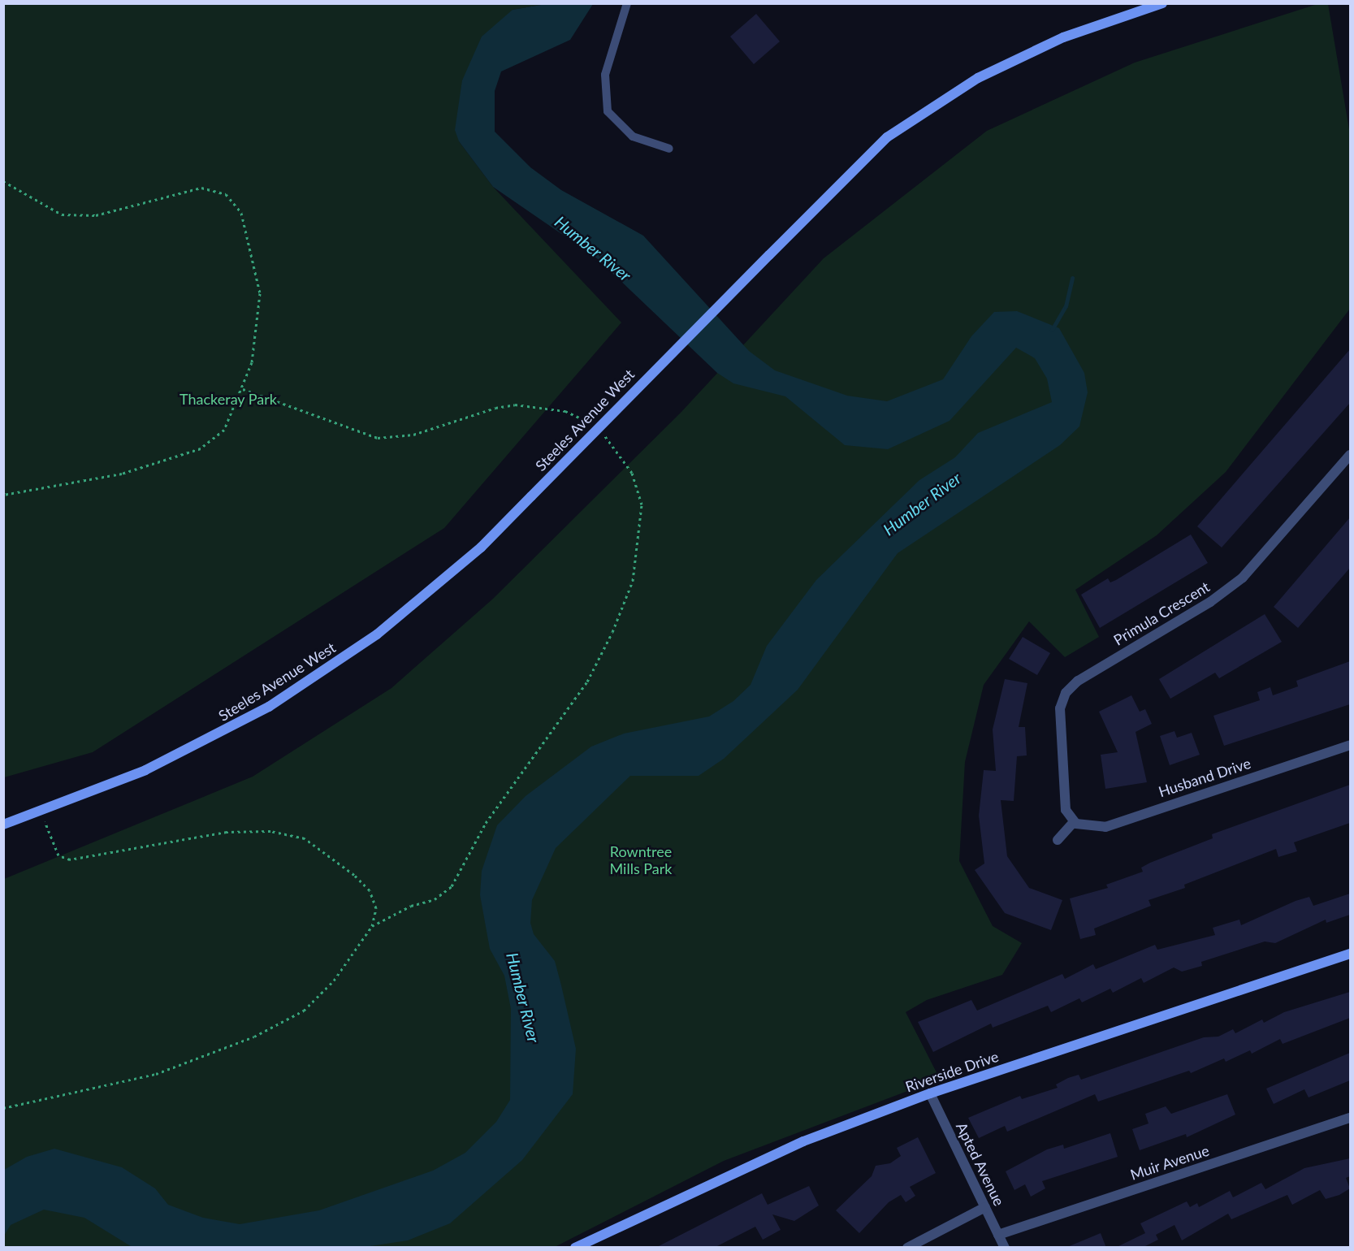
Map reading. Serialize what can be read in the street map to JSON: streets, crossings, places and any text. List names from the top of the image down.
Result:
{
  "streets": {
    "main road": ["Steeles Avenue West", "Riverside Drive"],
    "street": [
      "Primula Crescent",
      "Husband Drive",
      "Muir Avenue",
      "Apted Avenue"
    ]
  },
  "crossings": [
    ["Primula Crescent", "Husband Drive"],
    ["Riverside Drive", "Apted Avenue"],
    ["Muir Avenue", "Apted Avenue"]
  ],
  "water": ["Humber River"],
  "parks": ["Thackeray Park", "Rowntree Mills Park"]
}
